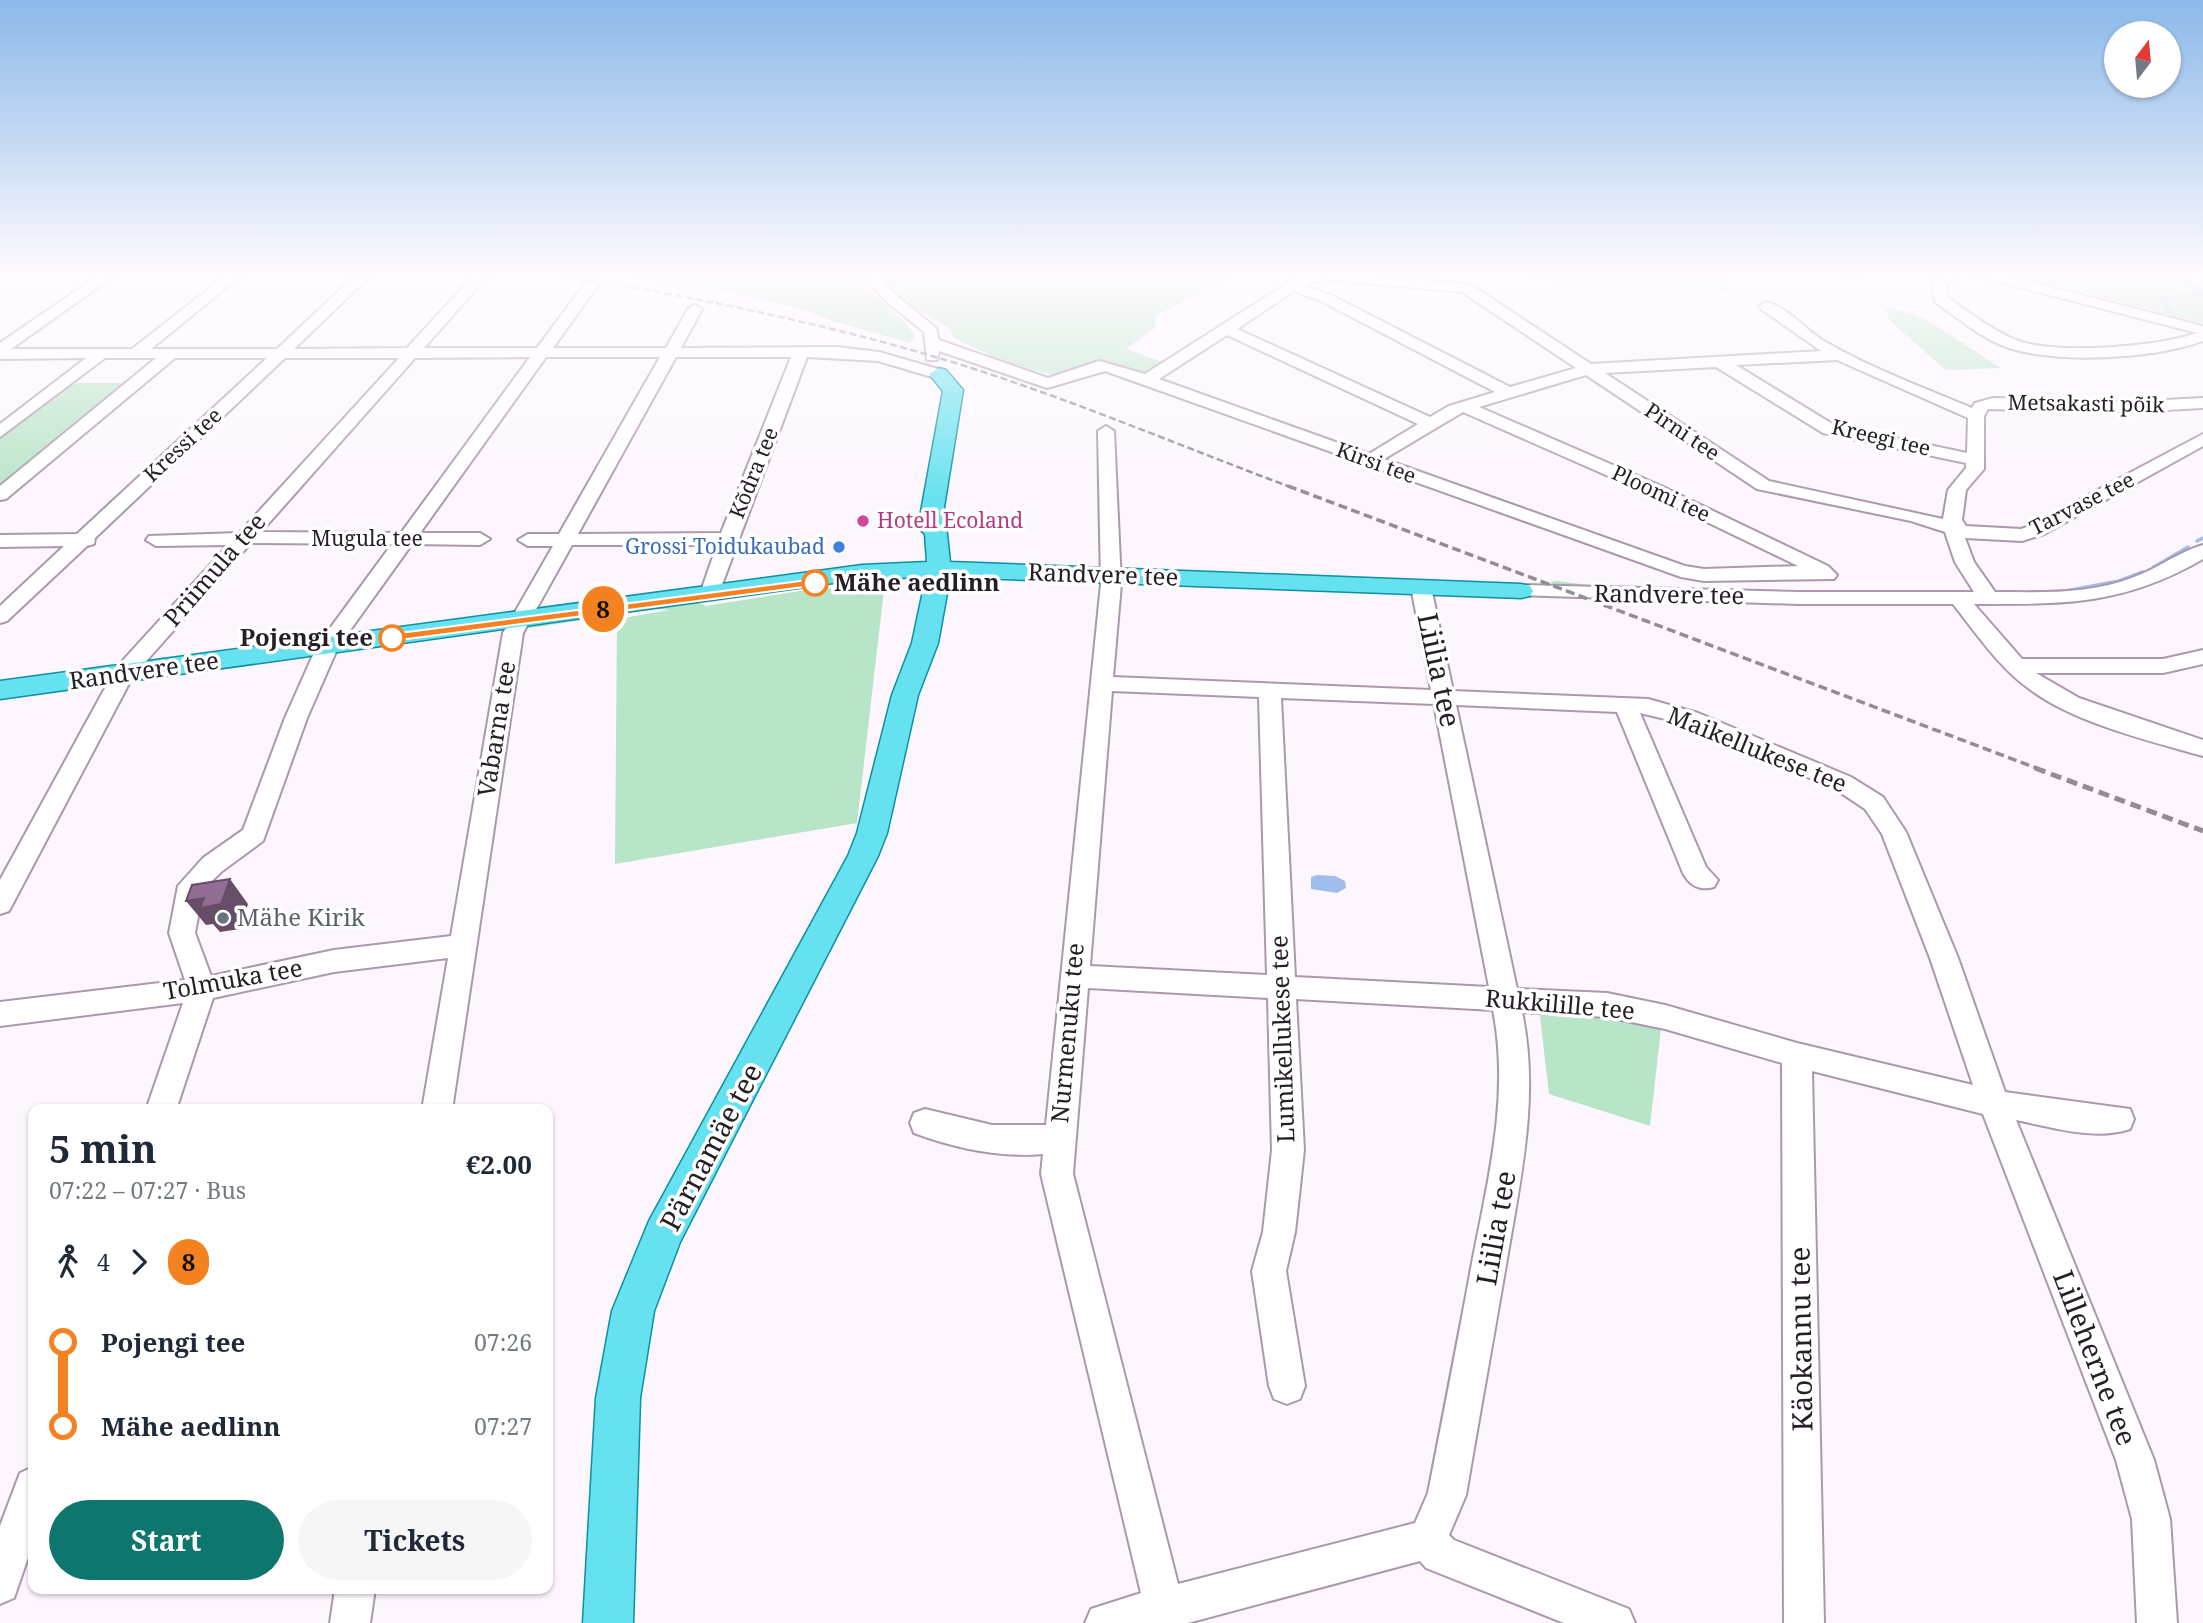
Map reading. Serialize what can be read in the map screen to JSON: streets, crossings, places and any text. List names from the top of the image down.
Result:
{
  "streets": {
    "main road": ["Randvere tee", "Pärnamäe tee"],
    "street": [
      "Metsakasti põik",
      "Pirni tee",
      "Kreegi tee",
      "Kressi tee",
      "Kirsi tee",
      "Kõdra tee",
      "Ploomi tee",
      "Tarvase tee",
      "Mugula tee",
      "Priimula tee",
      "Liilia tee",
      "Vabarna tee",
      "Maikellukese tee",
      "Tolmuka tee",
      "Rukkilille tee",
      "Nurmenuku tee",
      "Lumikellukese tee",
      "Käokannu tee",
      "Lilleherne tee"
    ]
  },
  "crossings": [
    ["Pirni tee", "Tarvase tee"],
    ["Kirsi tee", "Ploomi tee"],
    ["Kõdra tee", "Randvere tee"],
    ["Ploomi tee", "Randvere tee"],
    ["Mugula tee", "Priimula tee"],
    ["Priimula tee", "Randvere tee"],
    ["Randvere tee", "Liilia tee"],
    ["Randvere tee", "Vabarna tee"],
    ["Randvere tee", "Nurmenuku tee"],
    ["Randvere tee", "Pärnamäe tee"],
    ["Liilia tee", "Maikellukese tee"],
    ["Liilia tee", "Rukkilille tee"],
    ["Vabarna tee", "Tolmuka tee"],
    ["Maikellukese tee", "Rukkilille tee"],
    ["Maikellukese tee", "Nurmenuku tee"],
    ["Maikellukese tee", "Lumikellukese tee"],
    ["Maikellukese tee", "Lilleherne tee"],
    ["Rukkilille tee", "Nurmenuku tee"],
    ["Rukkilille tee", "Lumikellukese tee"],
    ["Rukkilille tee", "Käokannu tee"],
    ["Rukkilille tee", "Lilleherne tee"]
  ],
  "places": [
    "Hotell Ecoland",
    "Grossi Toidukaubad",
    "Mähe aedlinn",
    "Pojengi tee",
    "Mähe Kirik"
  ],
  "lines": ["bus line 8"],
  "north": "top",
  "page": {
    "on_map": "8",
    "heading": ["5 min", "07:22 – 07:27 · Bus", "€2.00"],
    "legs": ["4", "8"],
    "list": [
      {
        "name": "Pojengi tee",
        "value": "07:26"
      },
      {
        "name": "Mähe aedlinn",
        "value": "07:27"
      }
    ],
    "buttons": ["Start", "Tickets"]
  }
}
